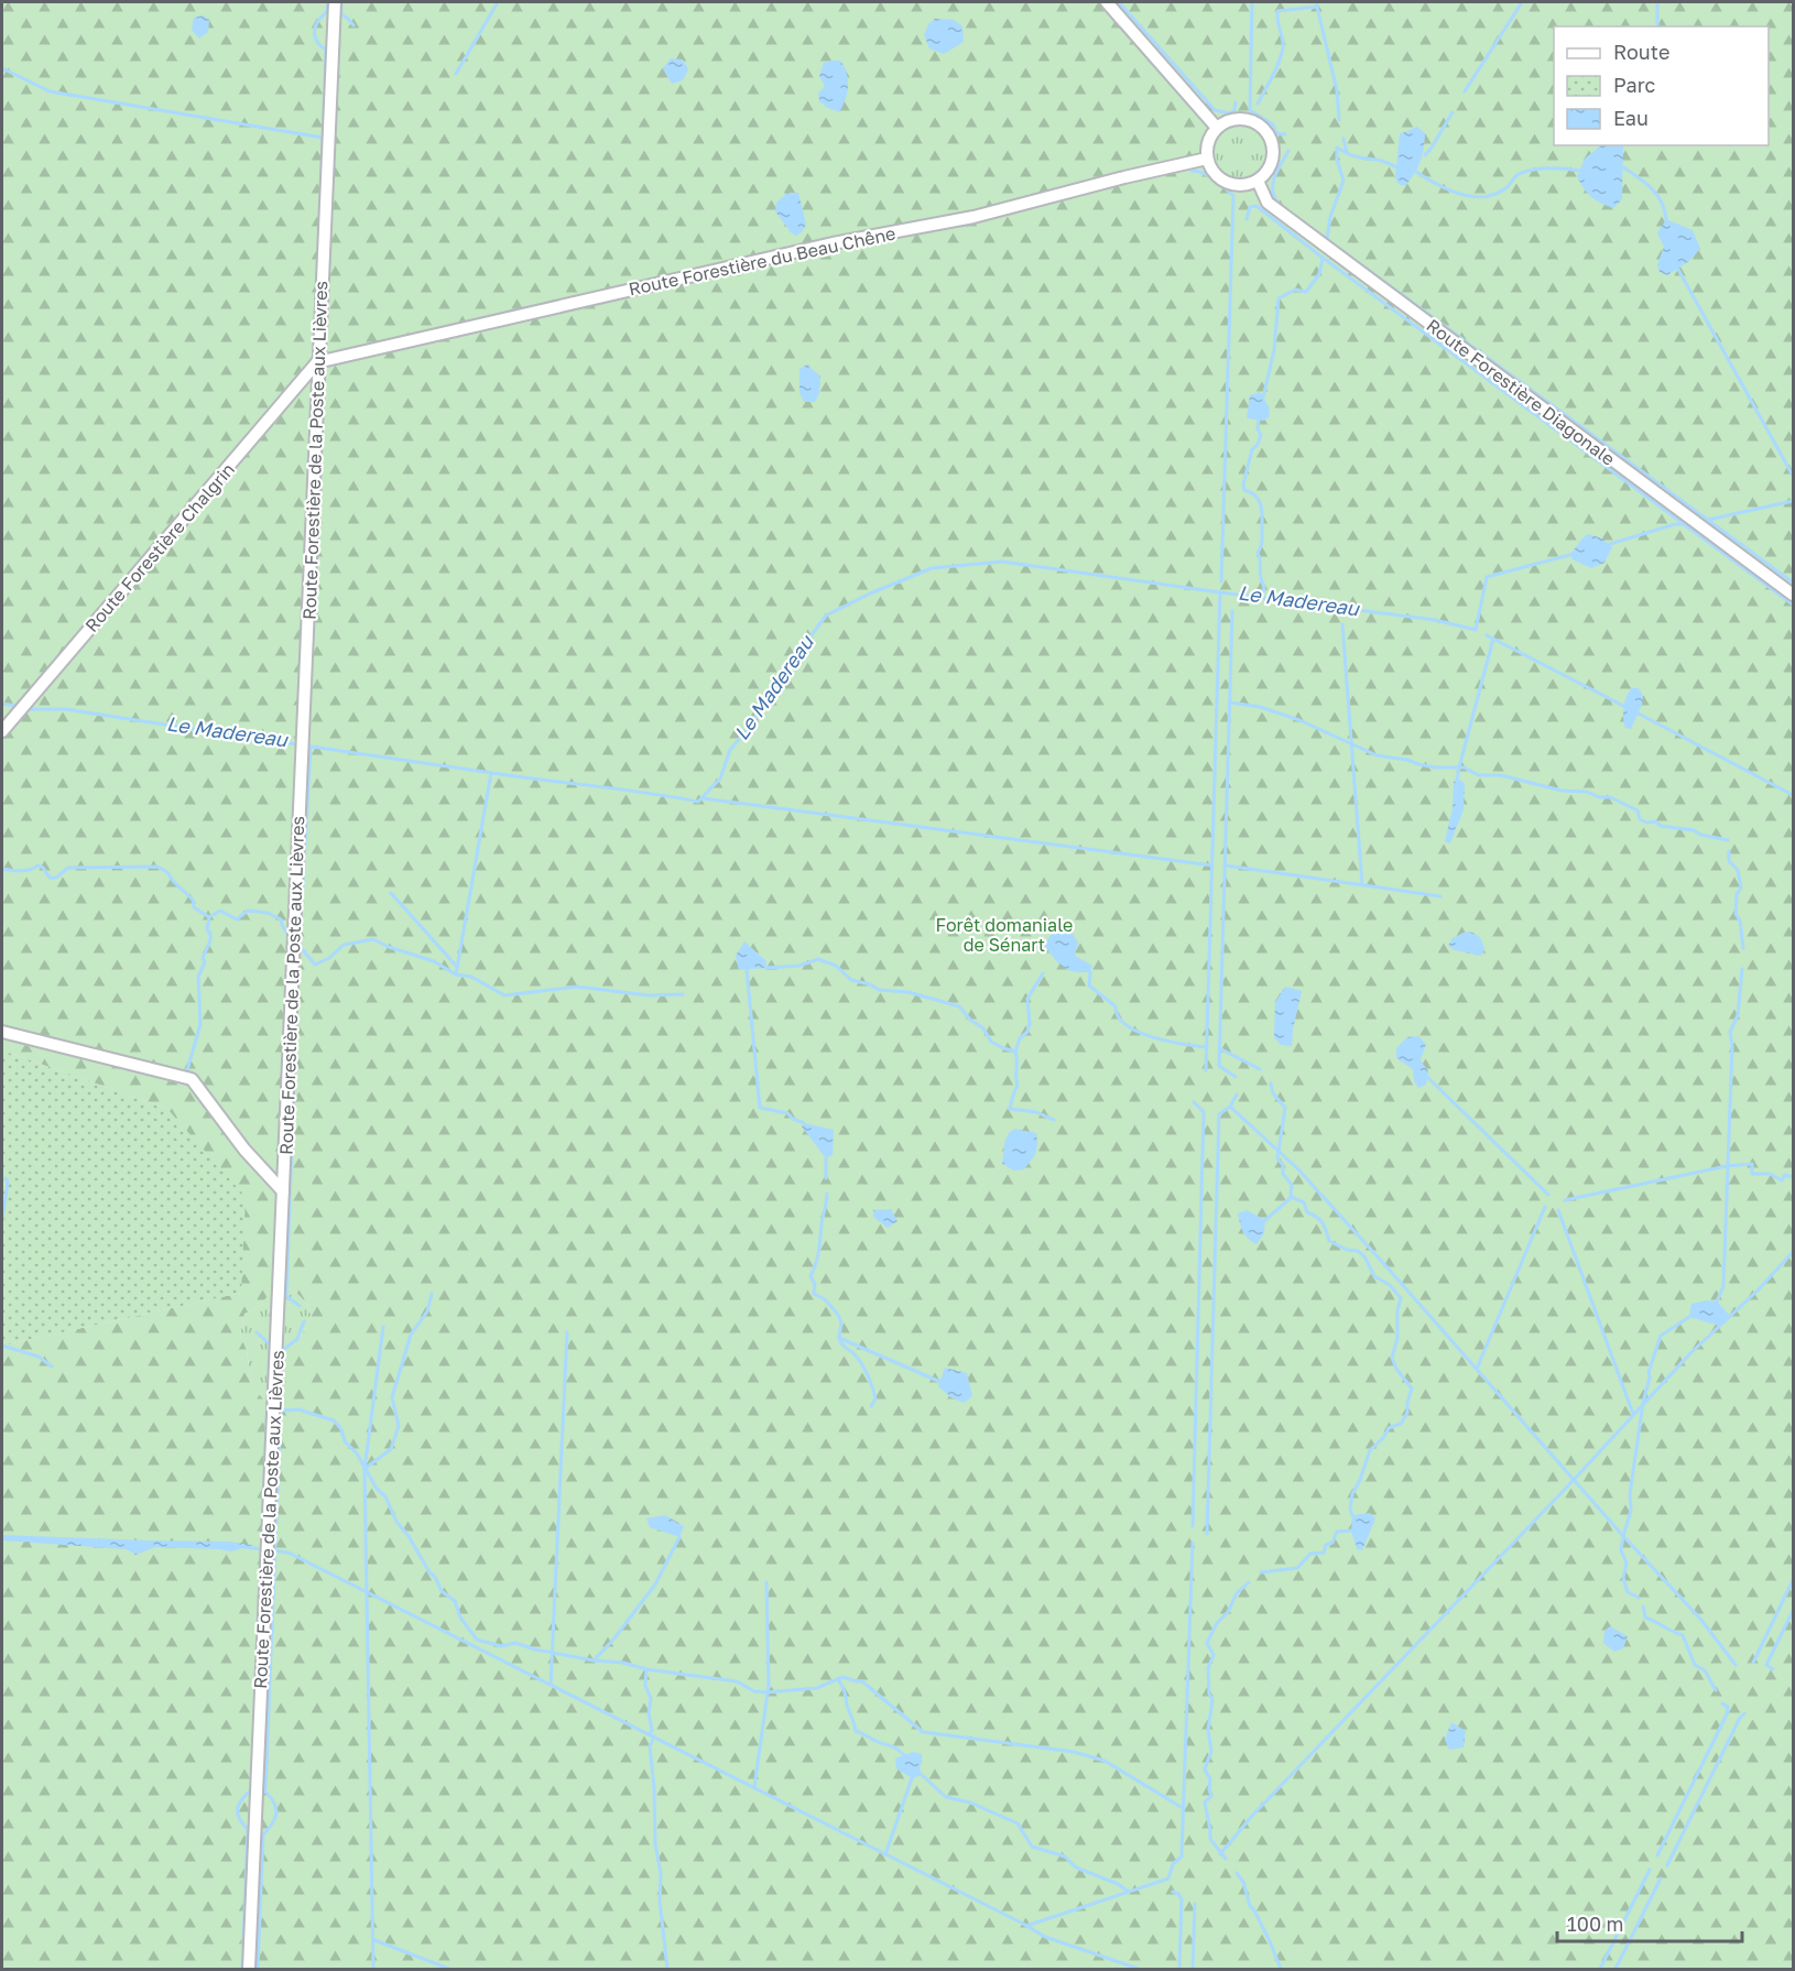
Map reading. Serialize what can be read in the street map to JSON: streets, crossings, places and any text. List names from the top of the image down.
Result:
{
  "streets": {
    "street": [
      "Route Forestière du Beau Chêne",
      "Route Forestière Diagonale",
      "Route Forestière de la Poste aux Lièvres",
      "Route Forestière Chalgrin"
    ]
  },
  "crossings": [
    ["Route Forestière du Beau Chêne", "Route Forestière Diagonale"],
    ["Route Forestière du Beau Chêne", "Route Forestière de la Poste aux Lièvres"],
    ["Route Forestière du Beau Chêne", "Route Forestière Chalgrin"],
    ["Route Forestière de la Poste aux Lièvres", "Route Forestière Chalgrin"]
  ],
  "water": ["Le Madereau"],
  "parks": ["Forêt domaniale de Sénart"],
  "legend": ["Route", "Parc", "Eau"],
  "scale_bar": "100 m"
}
